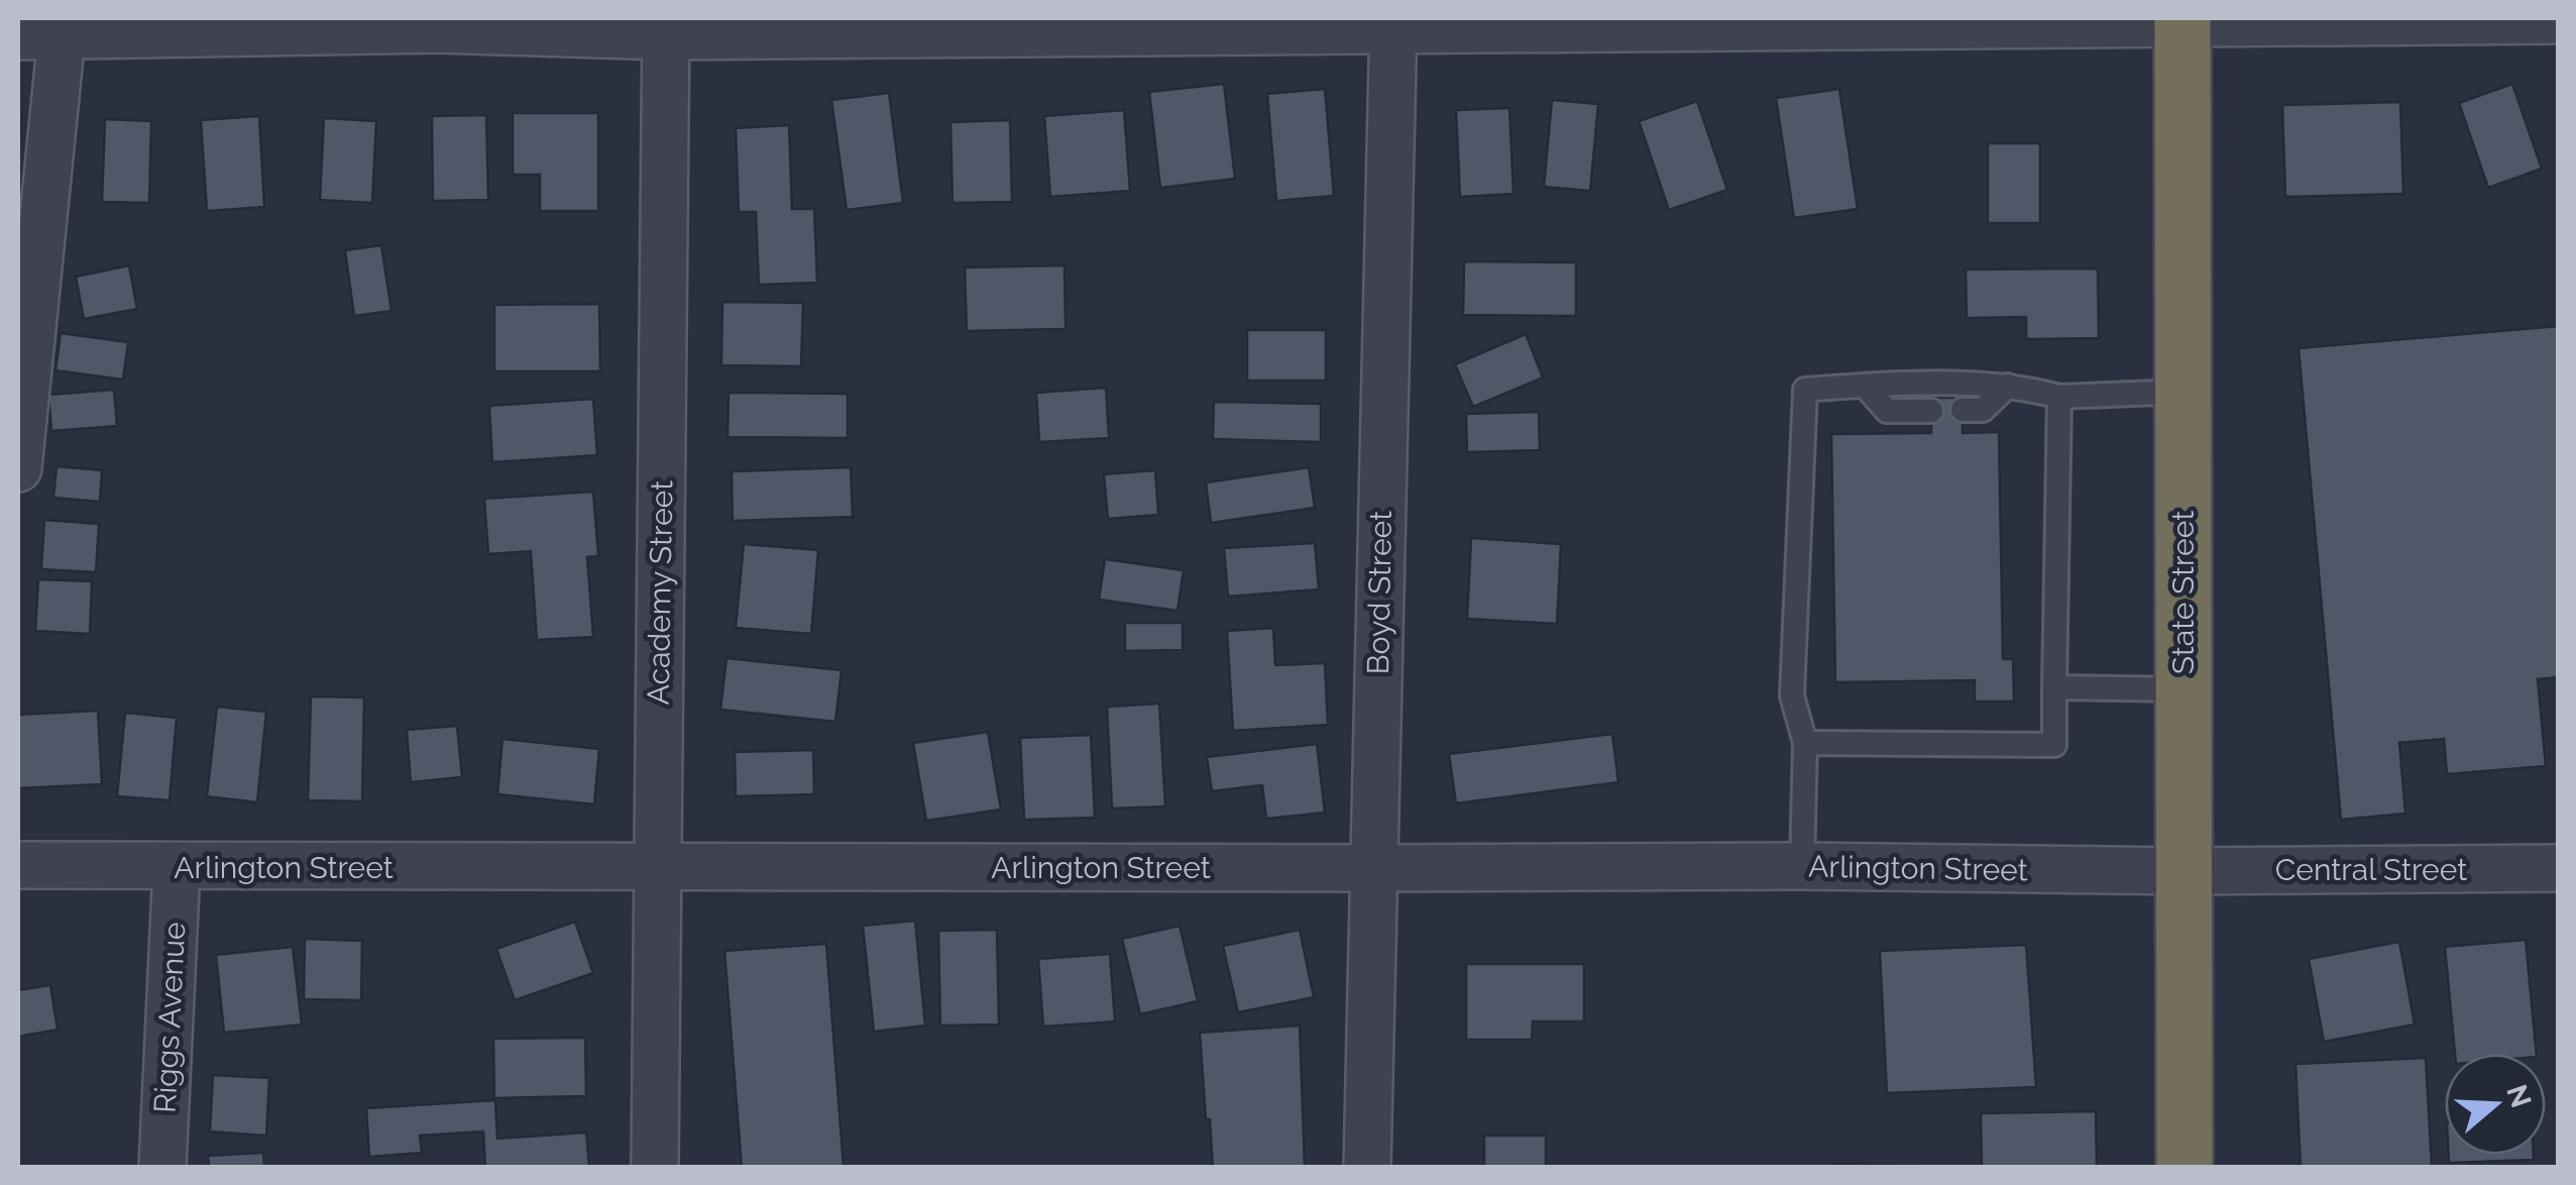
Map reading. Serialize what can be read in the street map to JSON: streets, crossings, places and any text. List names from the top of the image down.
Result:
{
  "streets": {
    "highway": ["State Street"],
    "street": [
      "Academy Street",
      "Boyd Street",
      "Arlington Street",
      "Central Street",
      "Riggs Avenue"
    ]
  },
  "crossings": [
    ["Academy Street", "Arlington Street"],
    ["Boyd Street", "Arlington Street"],
    ["State Street", "Arlington Street"],
    ["State Street", "Central Street"],
    ["Arlington Street", "Central Street"],
    ["Arlington Street", "Riggs Avenue"]
  ],
  "north": "right"
}
